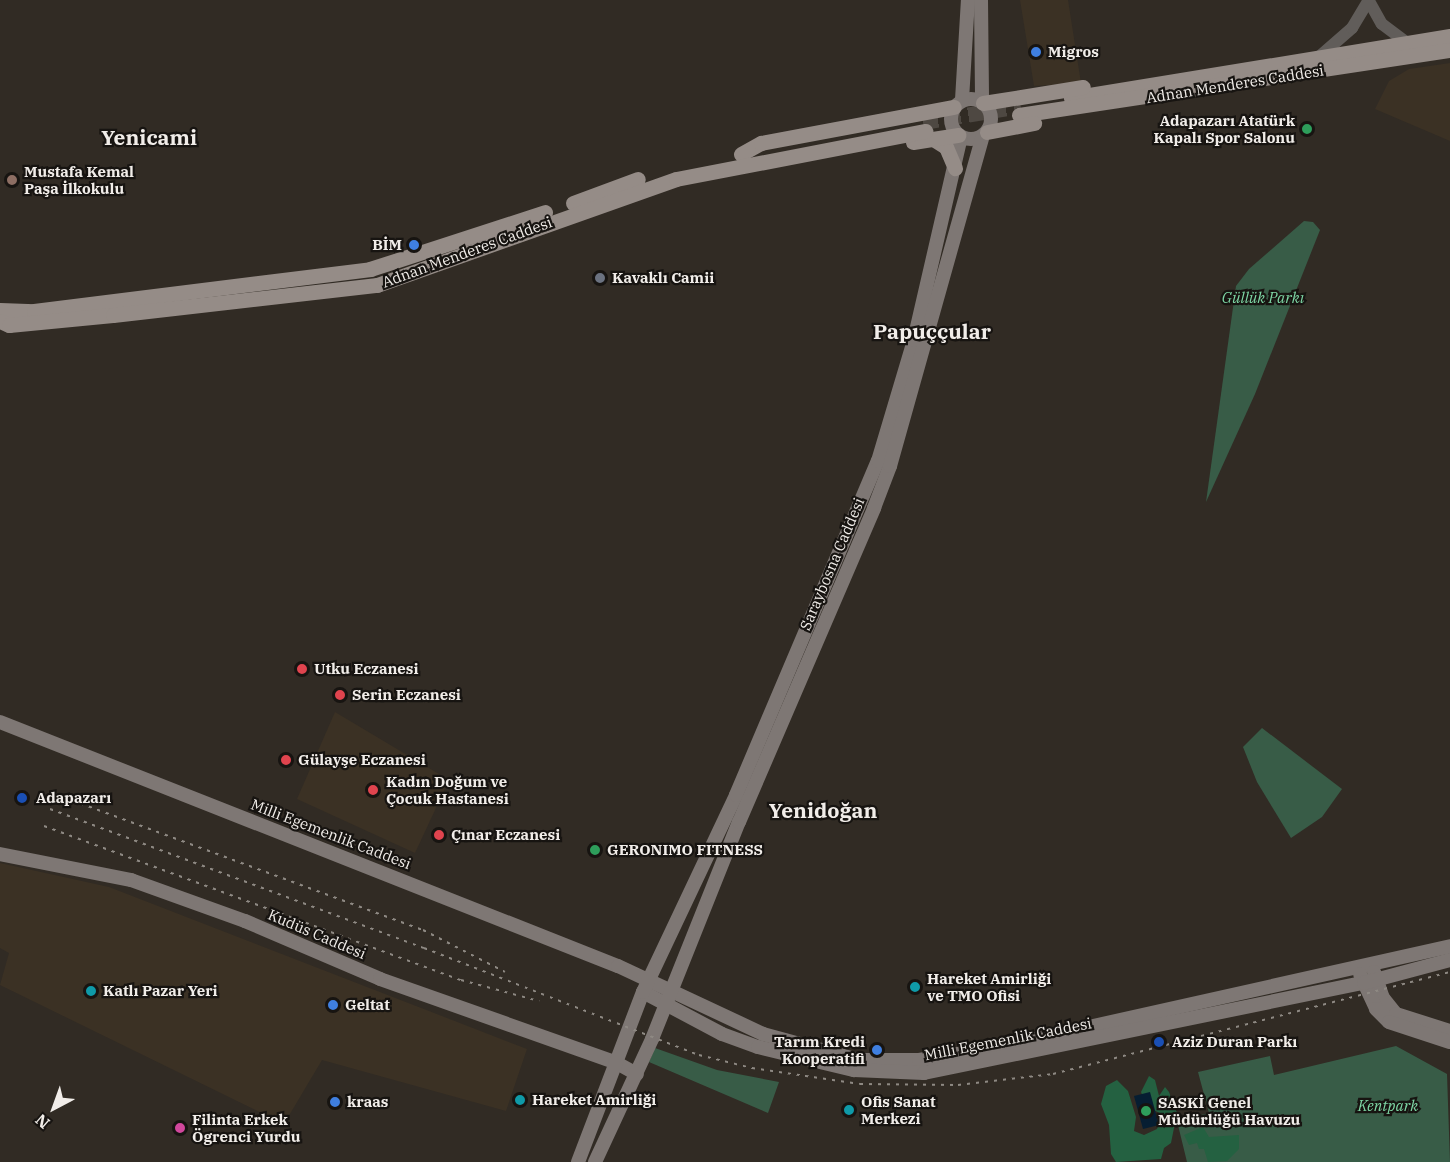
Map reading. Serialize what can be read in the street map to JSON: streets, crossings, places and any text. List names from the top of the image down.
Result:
{
  "streets": {
    "main road": [
      "Adnan Menderes Caddesi",
      "Saraybosna Caddesi",
      "Milli Egemenlik Caddesi",
      "Kudüs Caddesi"
    ]
  },
  "crossings": [
    ["Saraybosna Caddesi", "Milli Egemenlik Caddesi"],
    ["Saraybosna Caddesi", "Kudüs Caddesi"]
  ],
  "districts": ["Yenicami", "Papuççular", "Yenidoğan"],
  "parks": ["Güllük Parkı", "Kentpark"],
  "places": [
    "Migros",
    "Adapazarı Atatürk Kapalı Spor Salonu",
    "Mustafa Kemal Paşa İlkokulu",
    "BİM",
    "Kavaklı Camii",
    "Utku Eczanesi",
    "Serin Eczanesi",
    "Gülayşe Eczanesi",
    "Kadın Doğum ve Çocuk Hastanesi",
    "Adapazarı",
    "Çınar Eczanesi",
    "GERONIMO FITNESS",
    "Hareket Amirliği ve TMO Ofisi",
    "Katlı Pazar Yeri",
    "Geltat",
    "Aziz Duran Parkı",
    "Tarım Kredi Kooperatifi",
    "Hareket Amirliği",
    "kraas",
    "Ofis Sanat Merkezi",
    "SASKİ Genel Müdürlüğü Havuzu",
    "Filinta Erkek Ögrenci Yurdu"
  ],
  "north": "bottom left"
}
